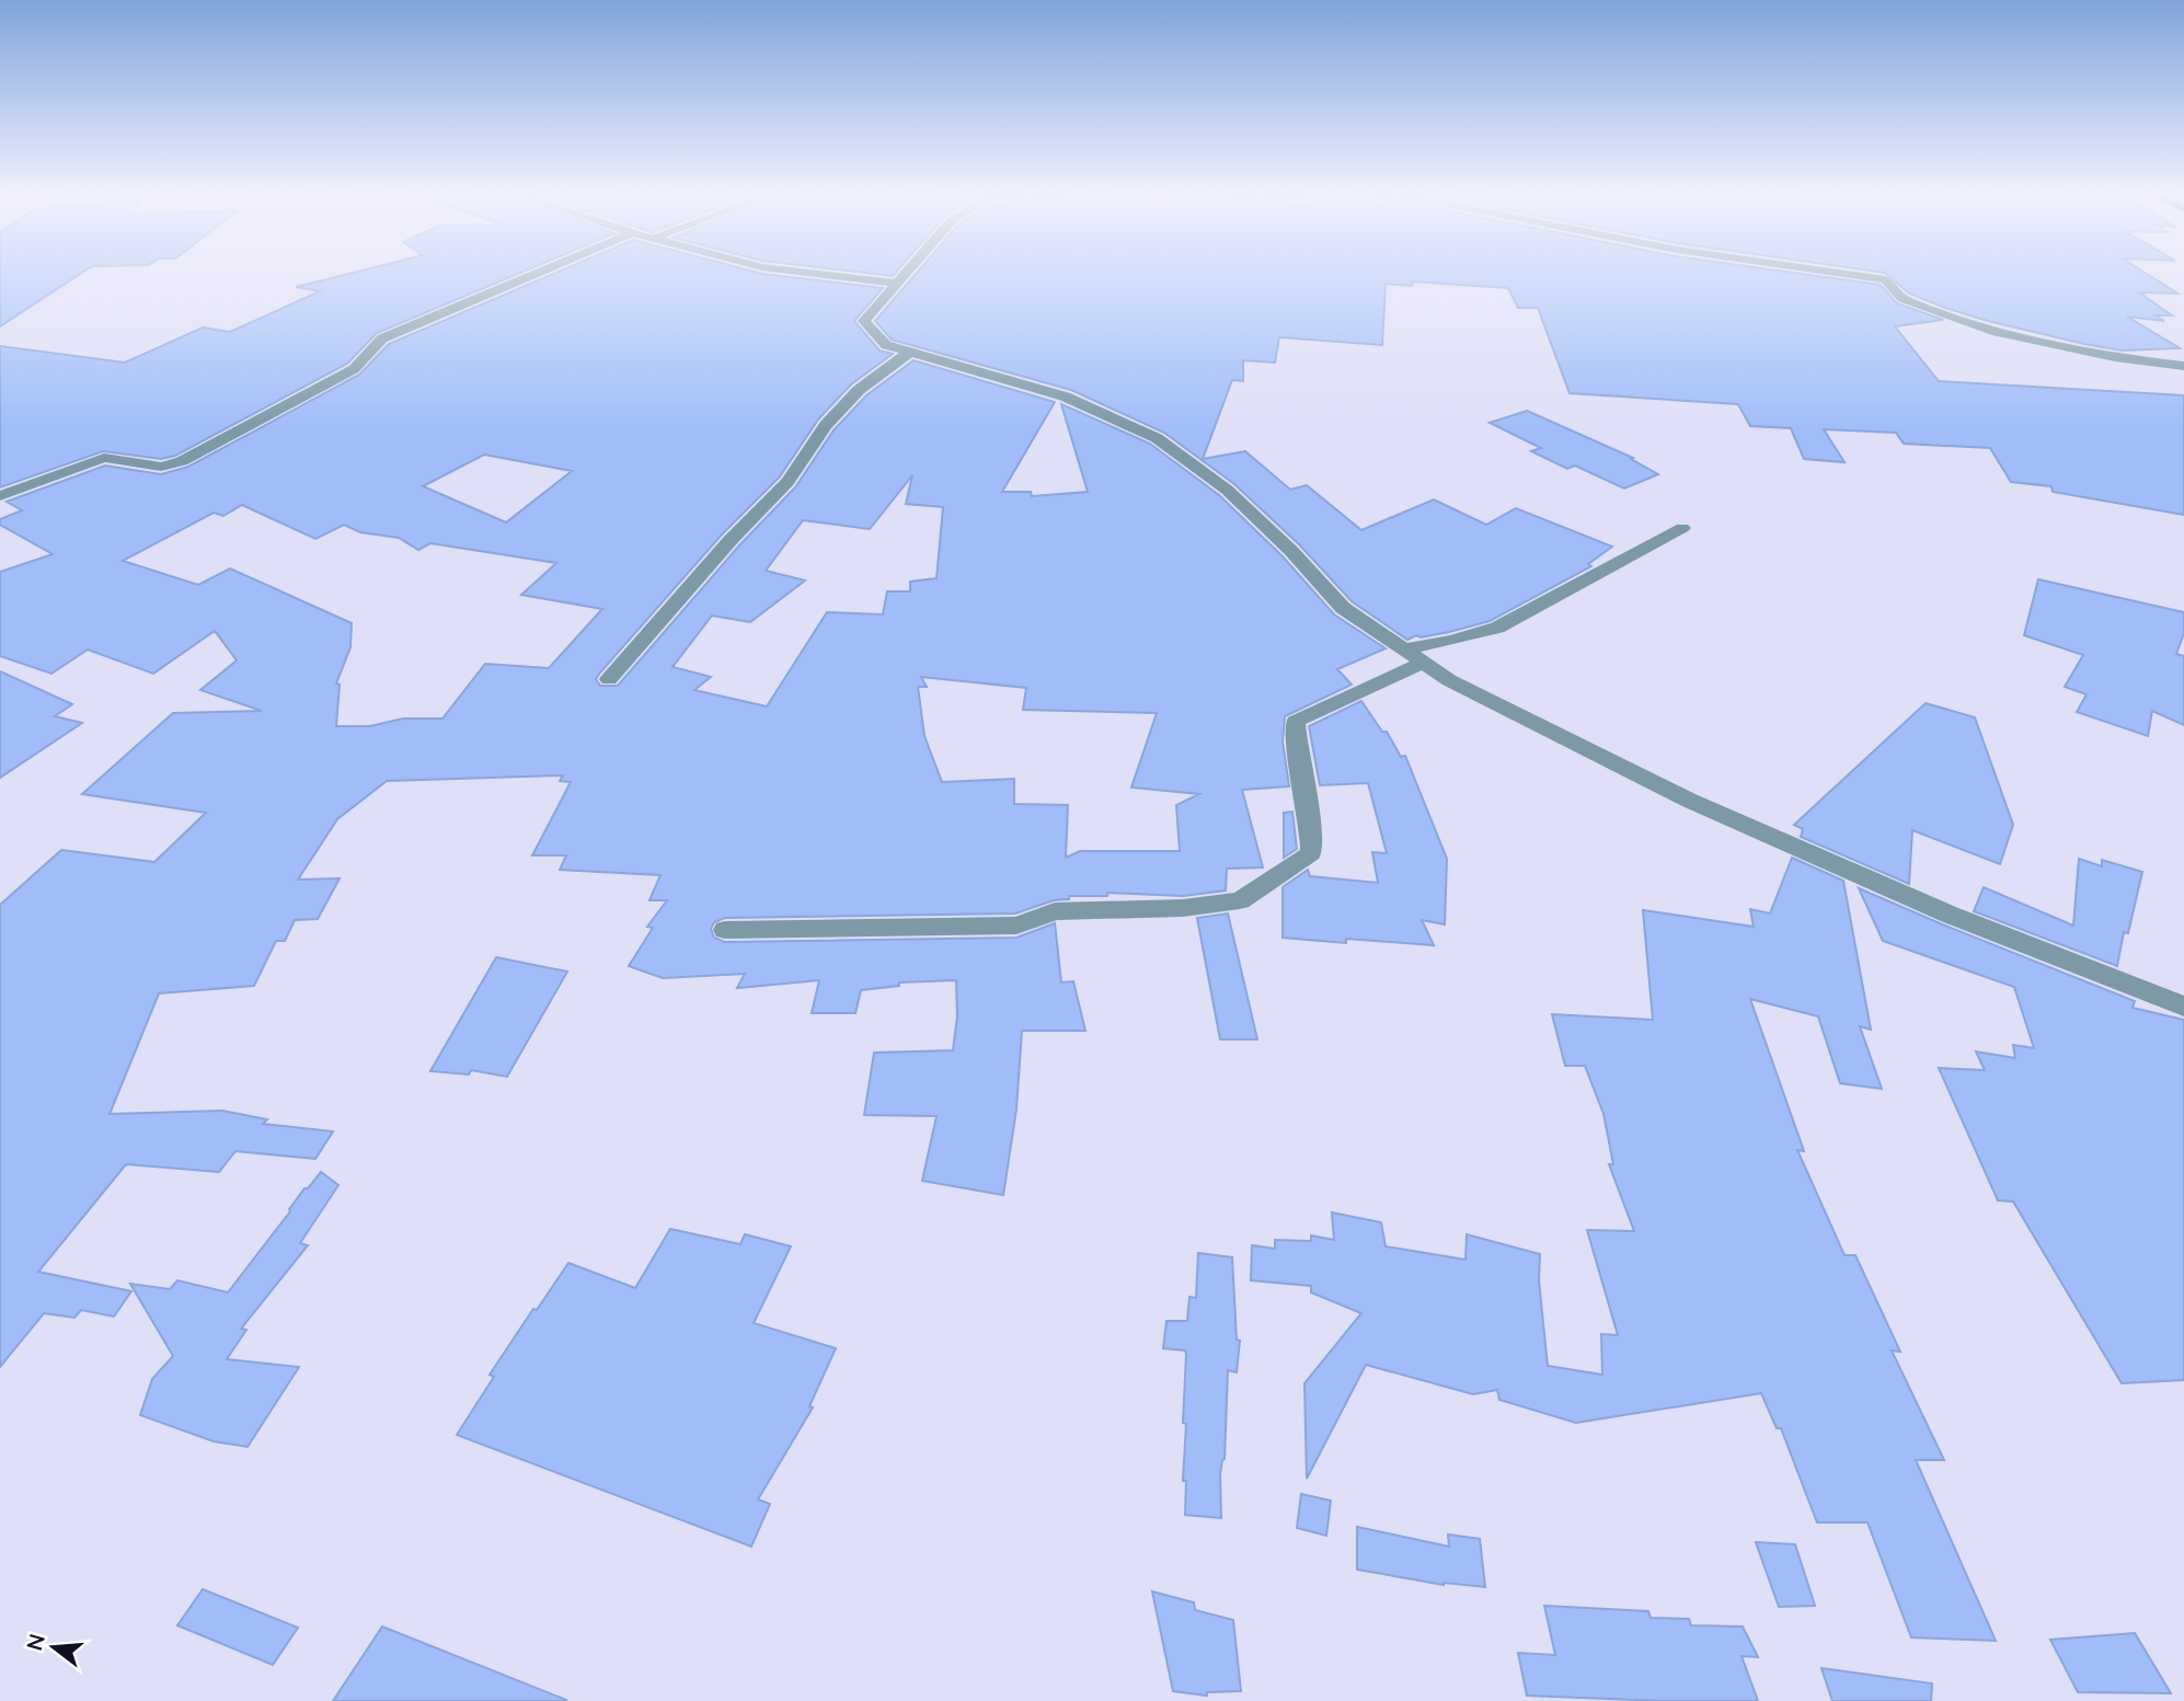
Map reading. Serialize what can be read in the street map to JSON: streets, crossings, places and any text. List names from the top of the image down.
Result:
{
  "north": "left"
}
